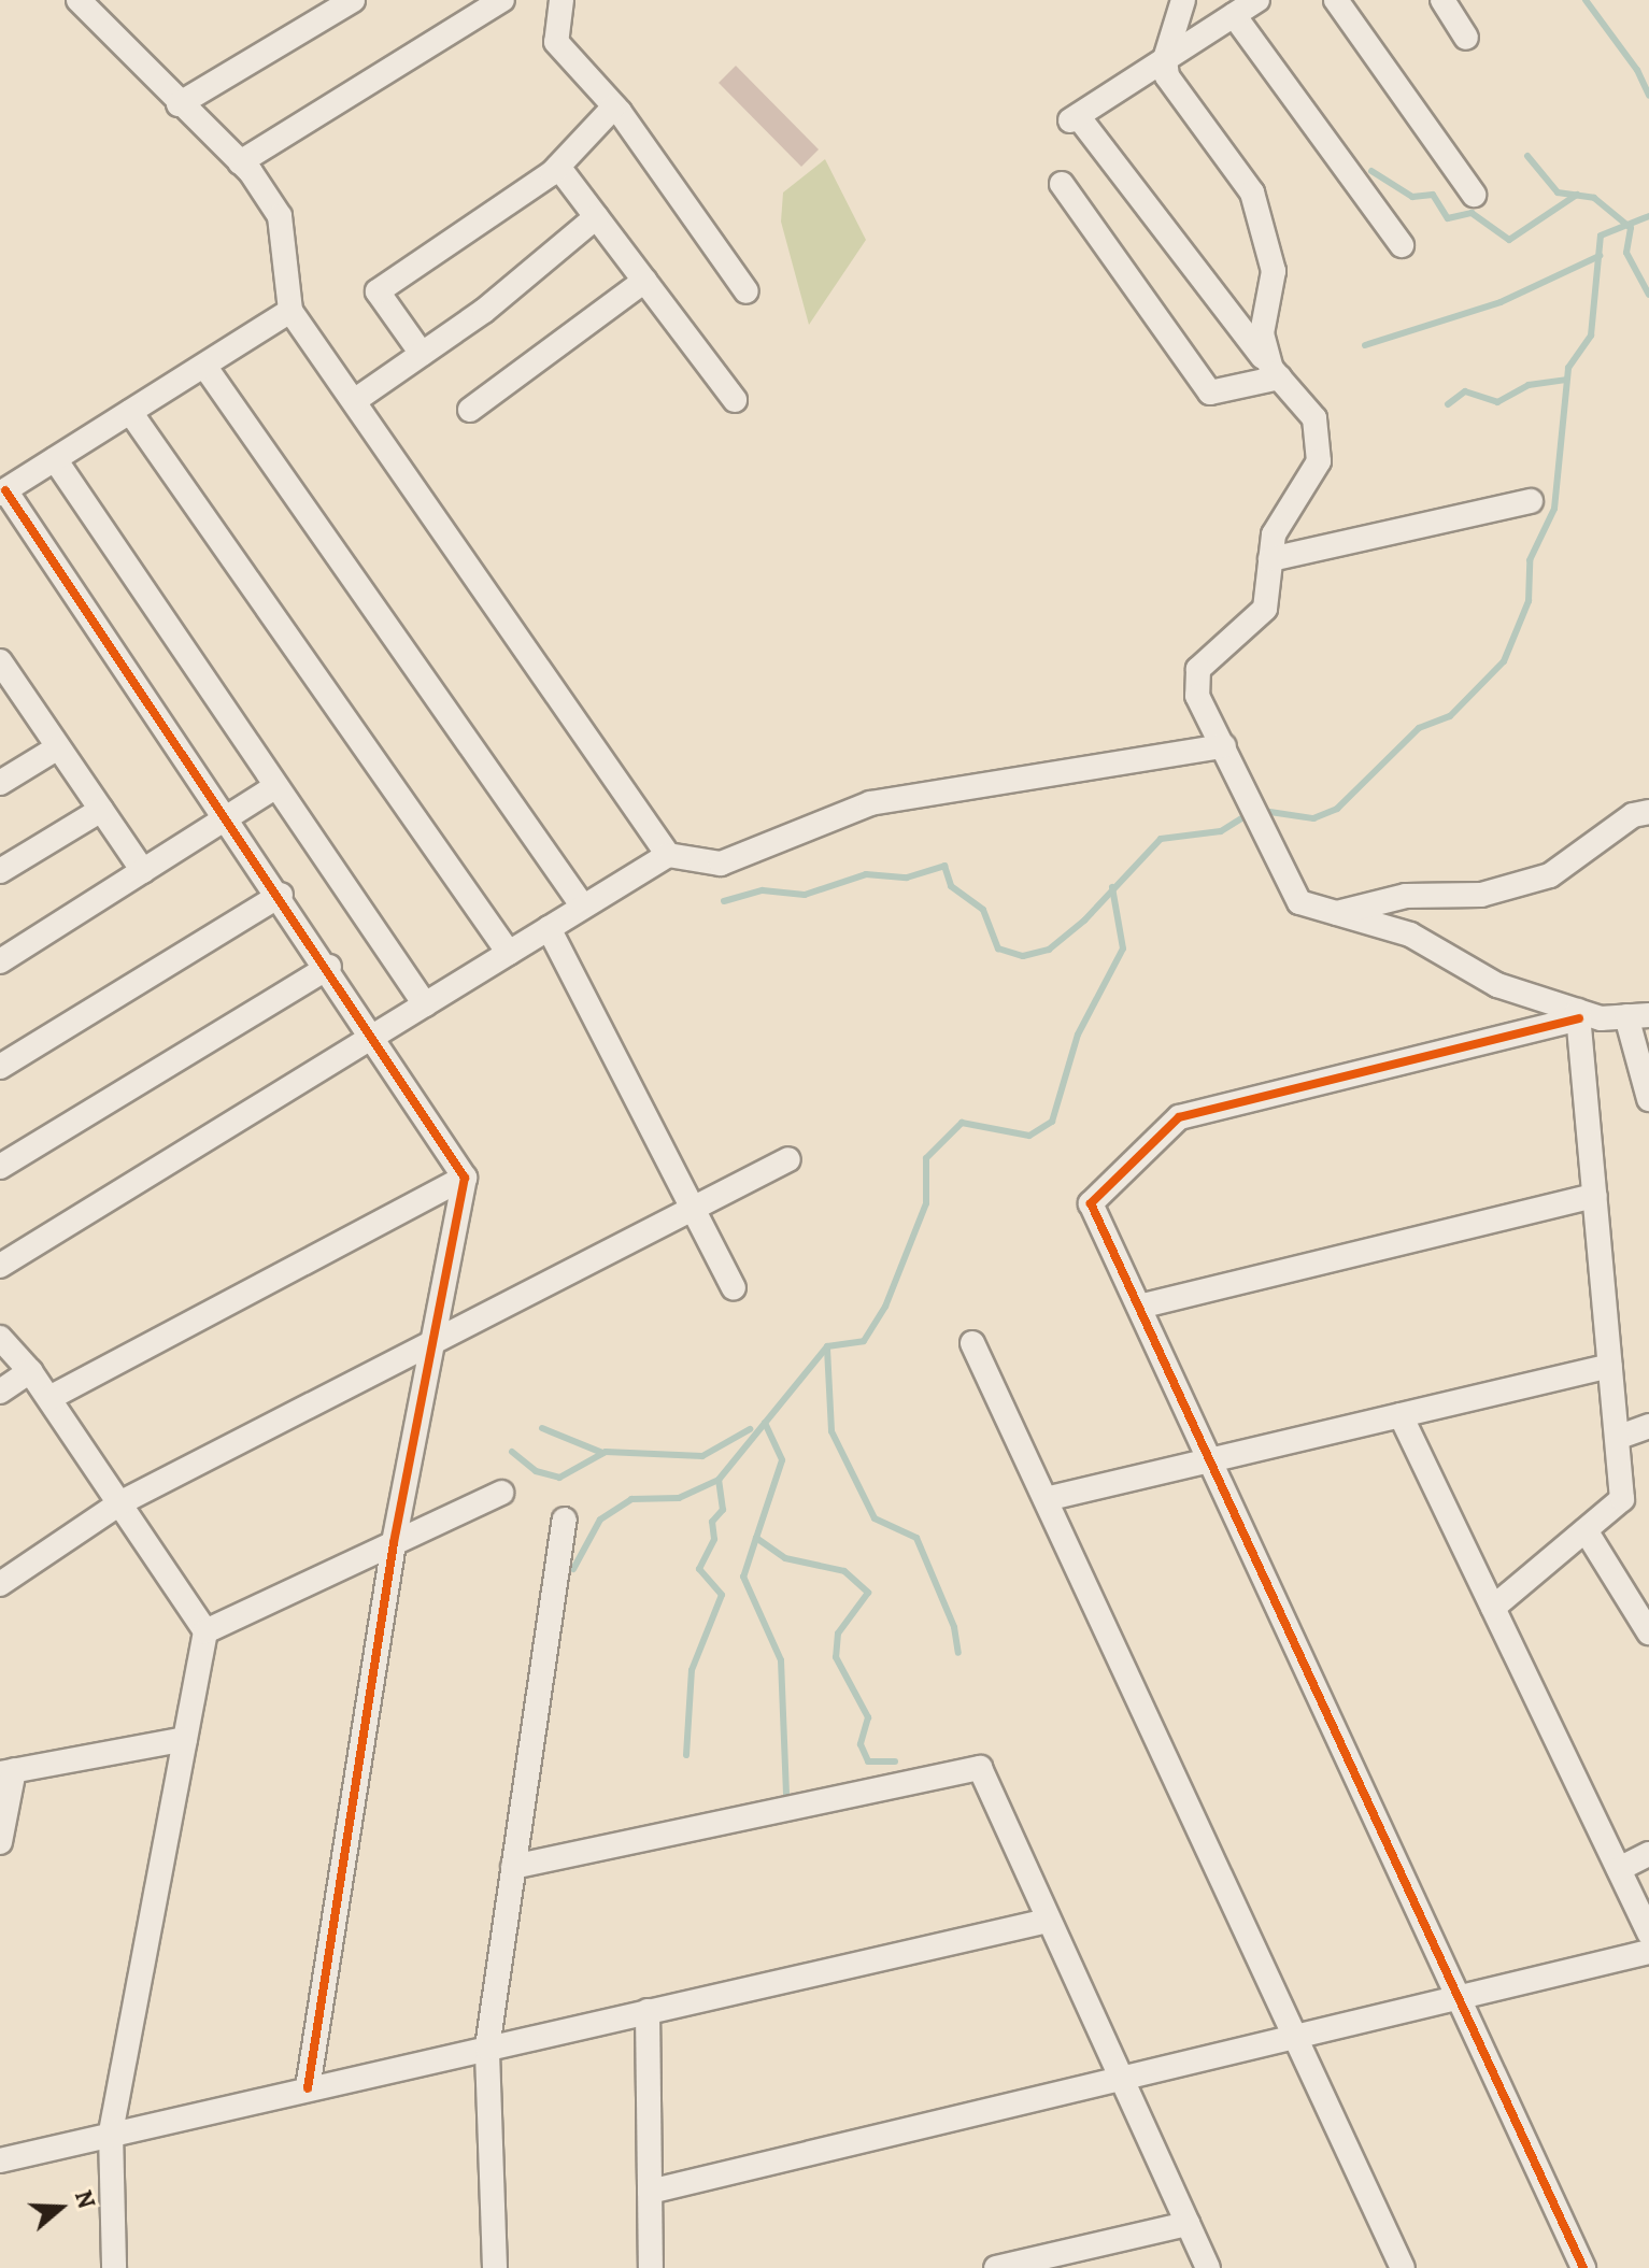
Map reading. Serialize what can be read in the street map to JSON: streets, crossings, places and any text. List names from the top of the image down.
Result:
{
  "north": "right"
}
